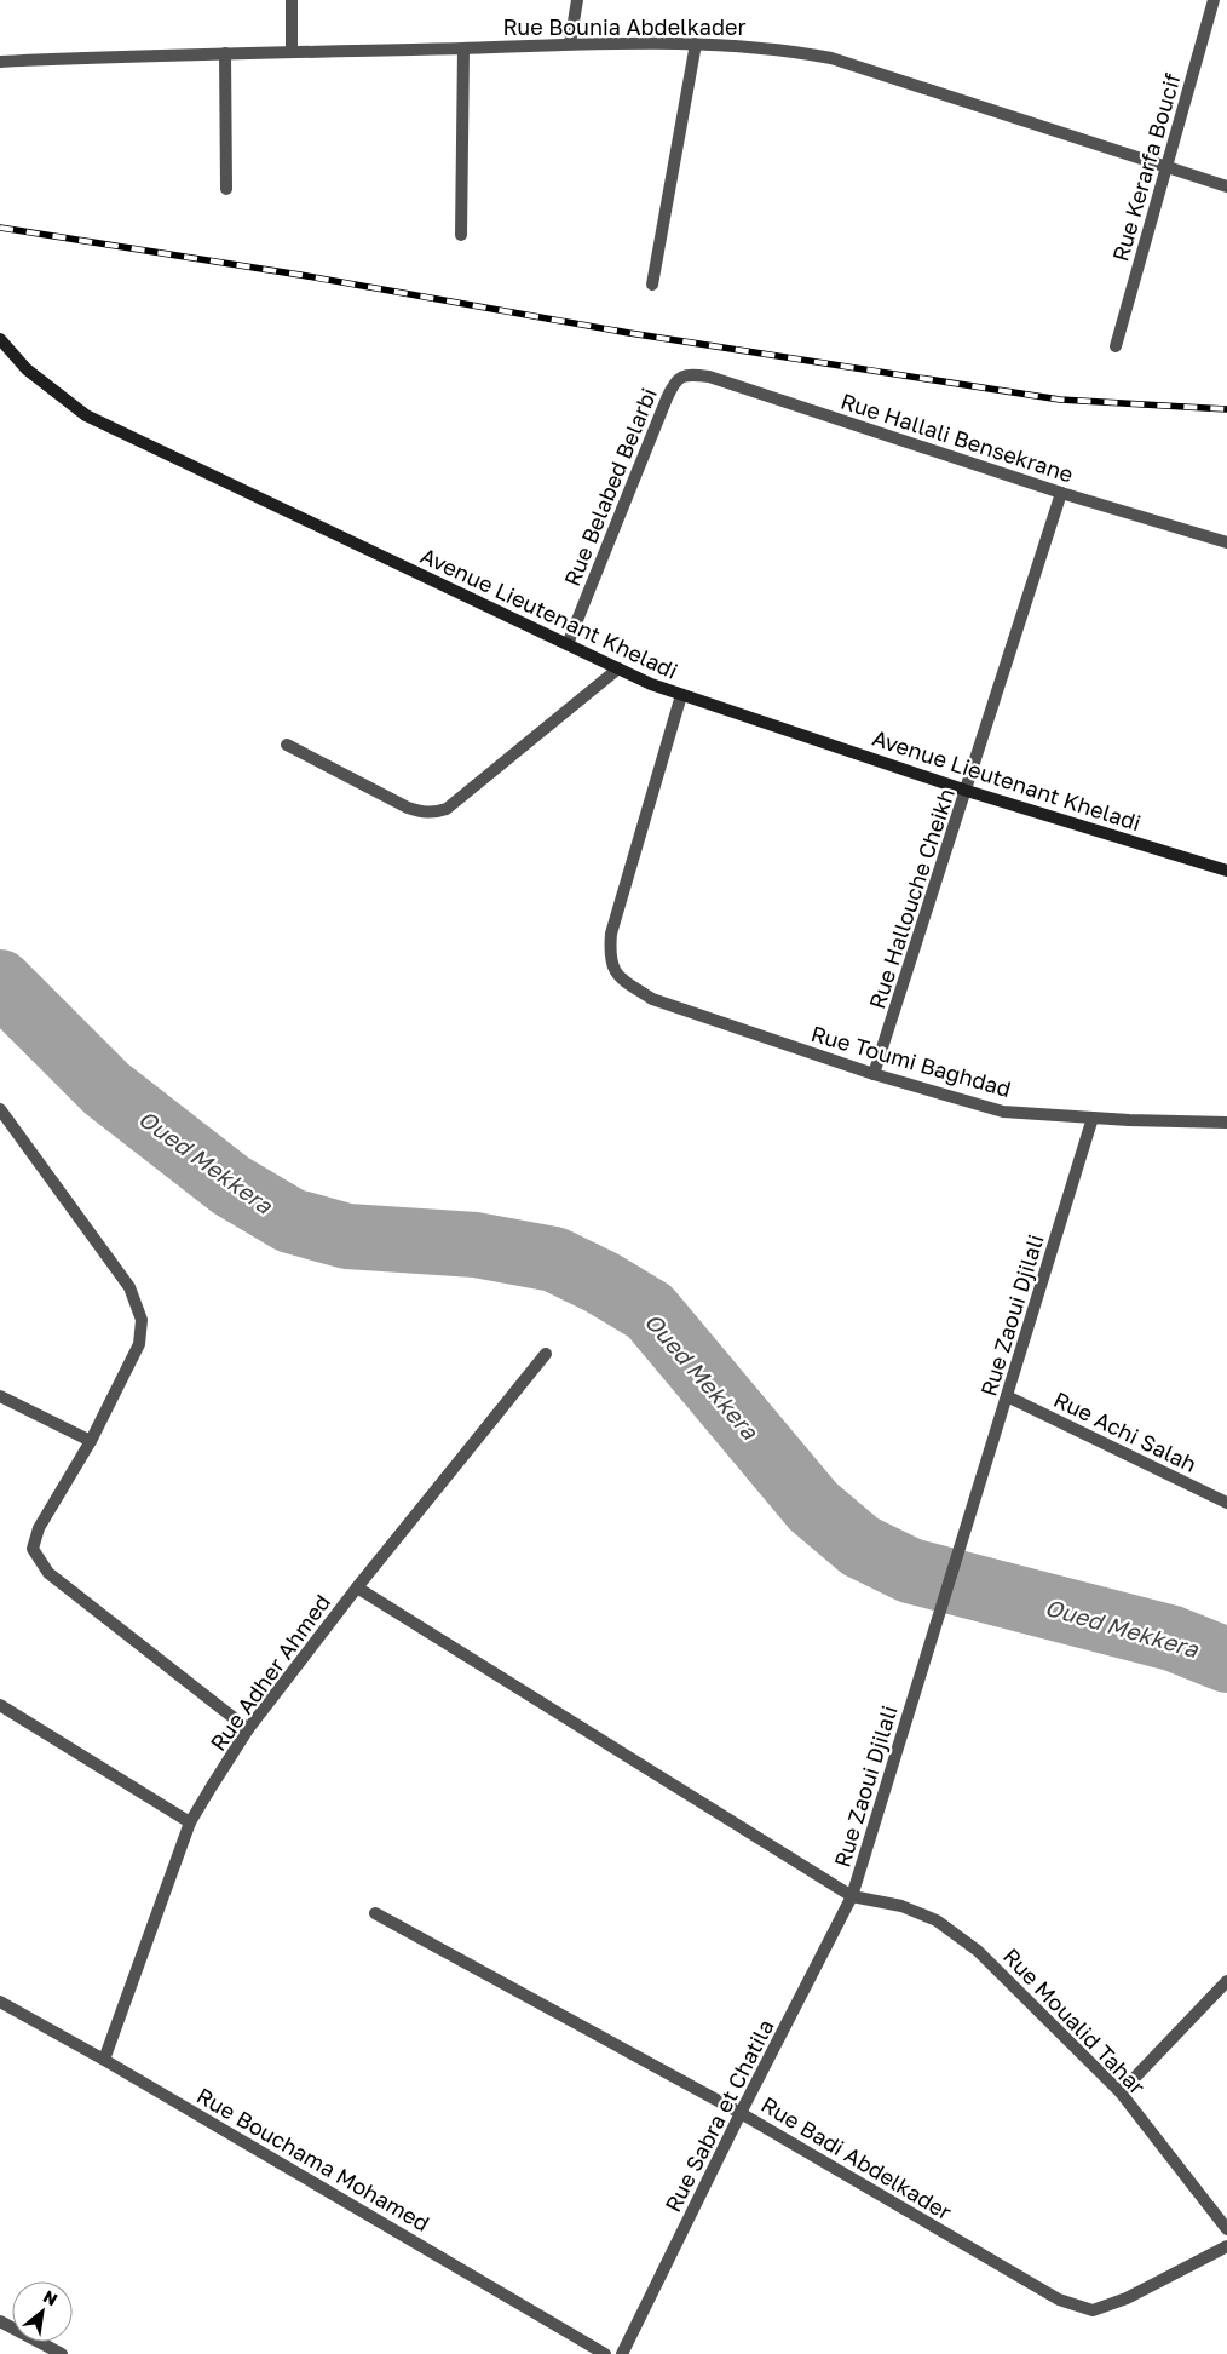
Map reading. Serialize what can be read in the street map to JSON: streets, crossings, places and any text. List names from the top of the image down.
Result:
{
  "streets": {
    "main road": ["Avenue Lieutenant Kheladi"],
    "street": [
      "Rue Bounia Abdelkader",
      "Rue Kerarfa Boucif",
      "Rue Hallali Bensekrane",
      "Rue Belabed Belarbi",
      "Rue Hallouche Cheikh",
      "Rue Toumi Baghdad",
      "Rue Zaoui Djilali",
      "Rue Achi Salah",
      "Rue Adher Ahmed",
      "Rue Moualid Tahar",
      "Rue Sabra et Chatila",
      "Rue Badi Abdelkader",
      "Rue Bouchama Mohamed"
    ]
  },
  "crossings": [
    ["Rue Bounia Abdelkader", "Rue Kerarfa Boucif"],
    ["Rue Hallali Bensekrane", "Rue Belabed Belarbi"],
    ["Rue Hallali Bensekrane", "Rue Hallouche Cheikh"],
    ["Rue Belabed Belarbi", "Avenue Lieutenant Kheladi"],
    ["Avenue Lieutenant Kheladi", "Rue Hallouche Cheikh"],
    ["Avenue Lieutenant Kheladi", "Rue Toumi Baghdad"],
    ["Rue Hallouche Cheikh", "Rue Toumi Baghdad"],
    ["Rue Toumi Baghdad", "Rue Zaoui Djilali"],
    ["Rue Zaoui Djilali", "Rue Achi Salah"],
    ["Rue Zaoui Djilali", "Rue Moualid Tahar"],
    ["Rue Zaoui Djilali", "Rue Sabra et Chatila"],
    ["Rue Adher Ahmed", "Rue Bouchama Mohamed"],
    ["Rue Moualid Tahar", "Rue Sabra et Chatila"],
    ["Rue Sabra et Chatila", "Rue Badi Abdelkader"]
  ],
  "water": ["Oued Mekkera"],
  "north": "top right"
}
